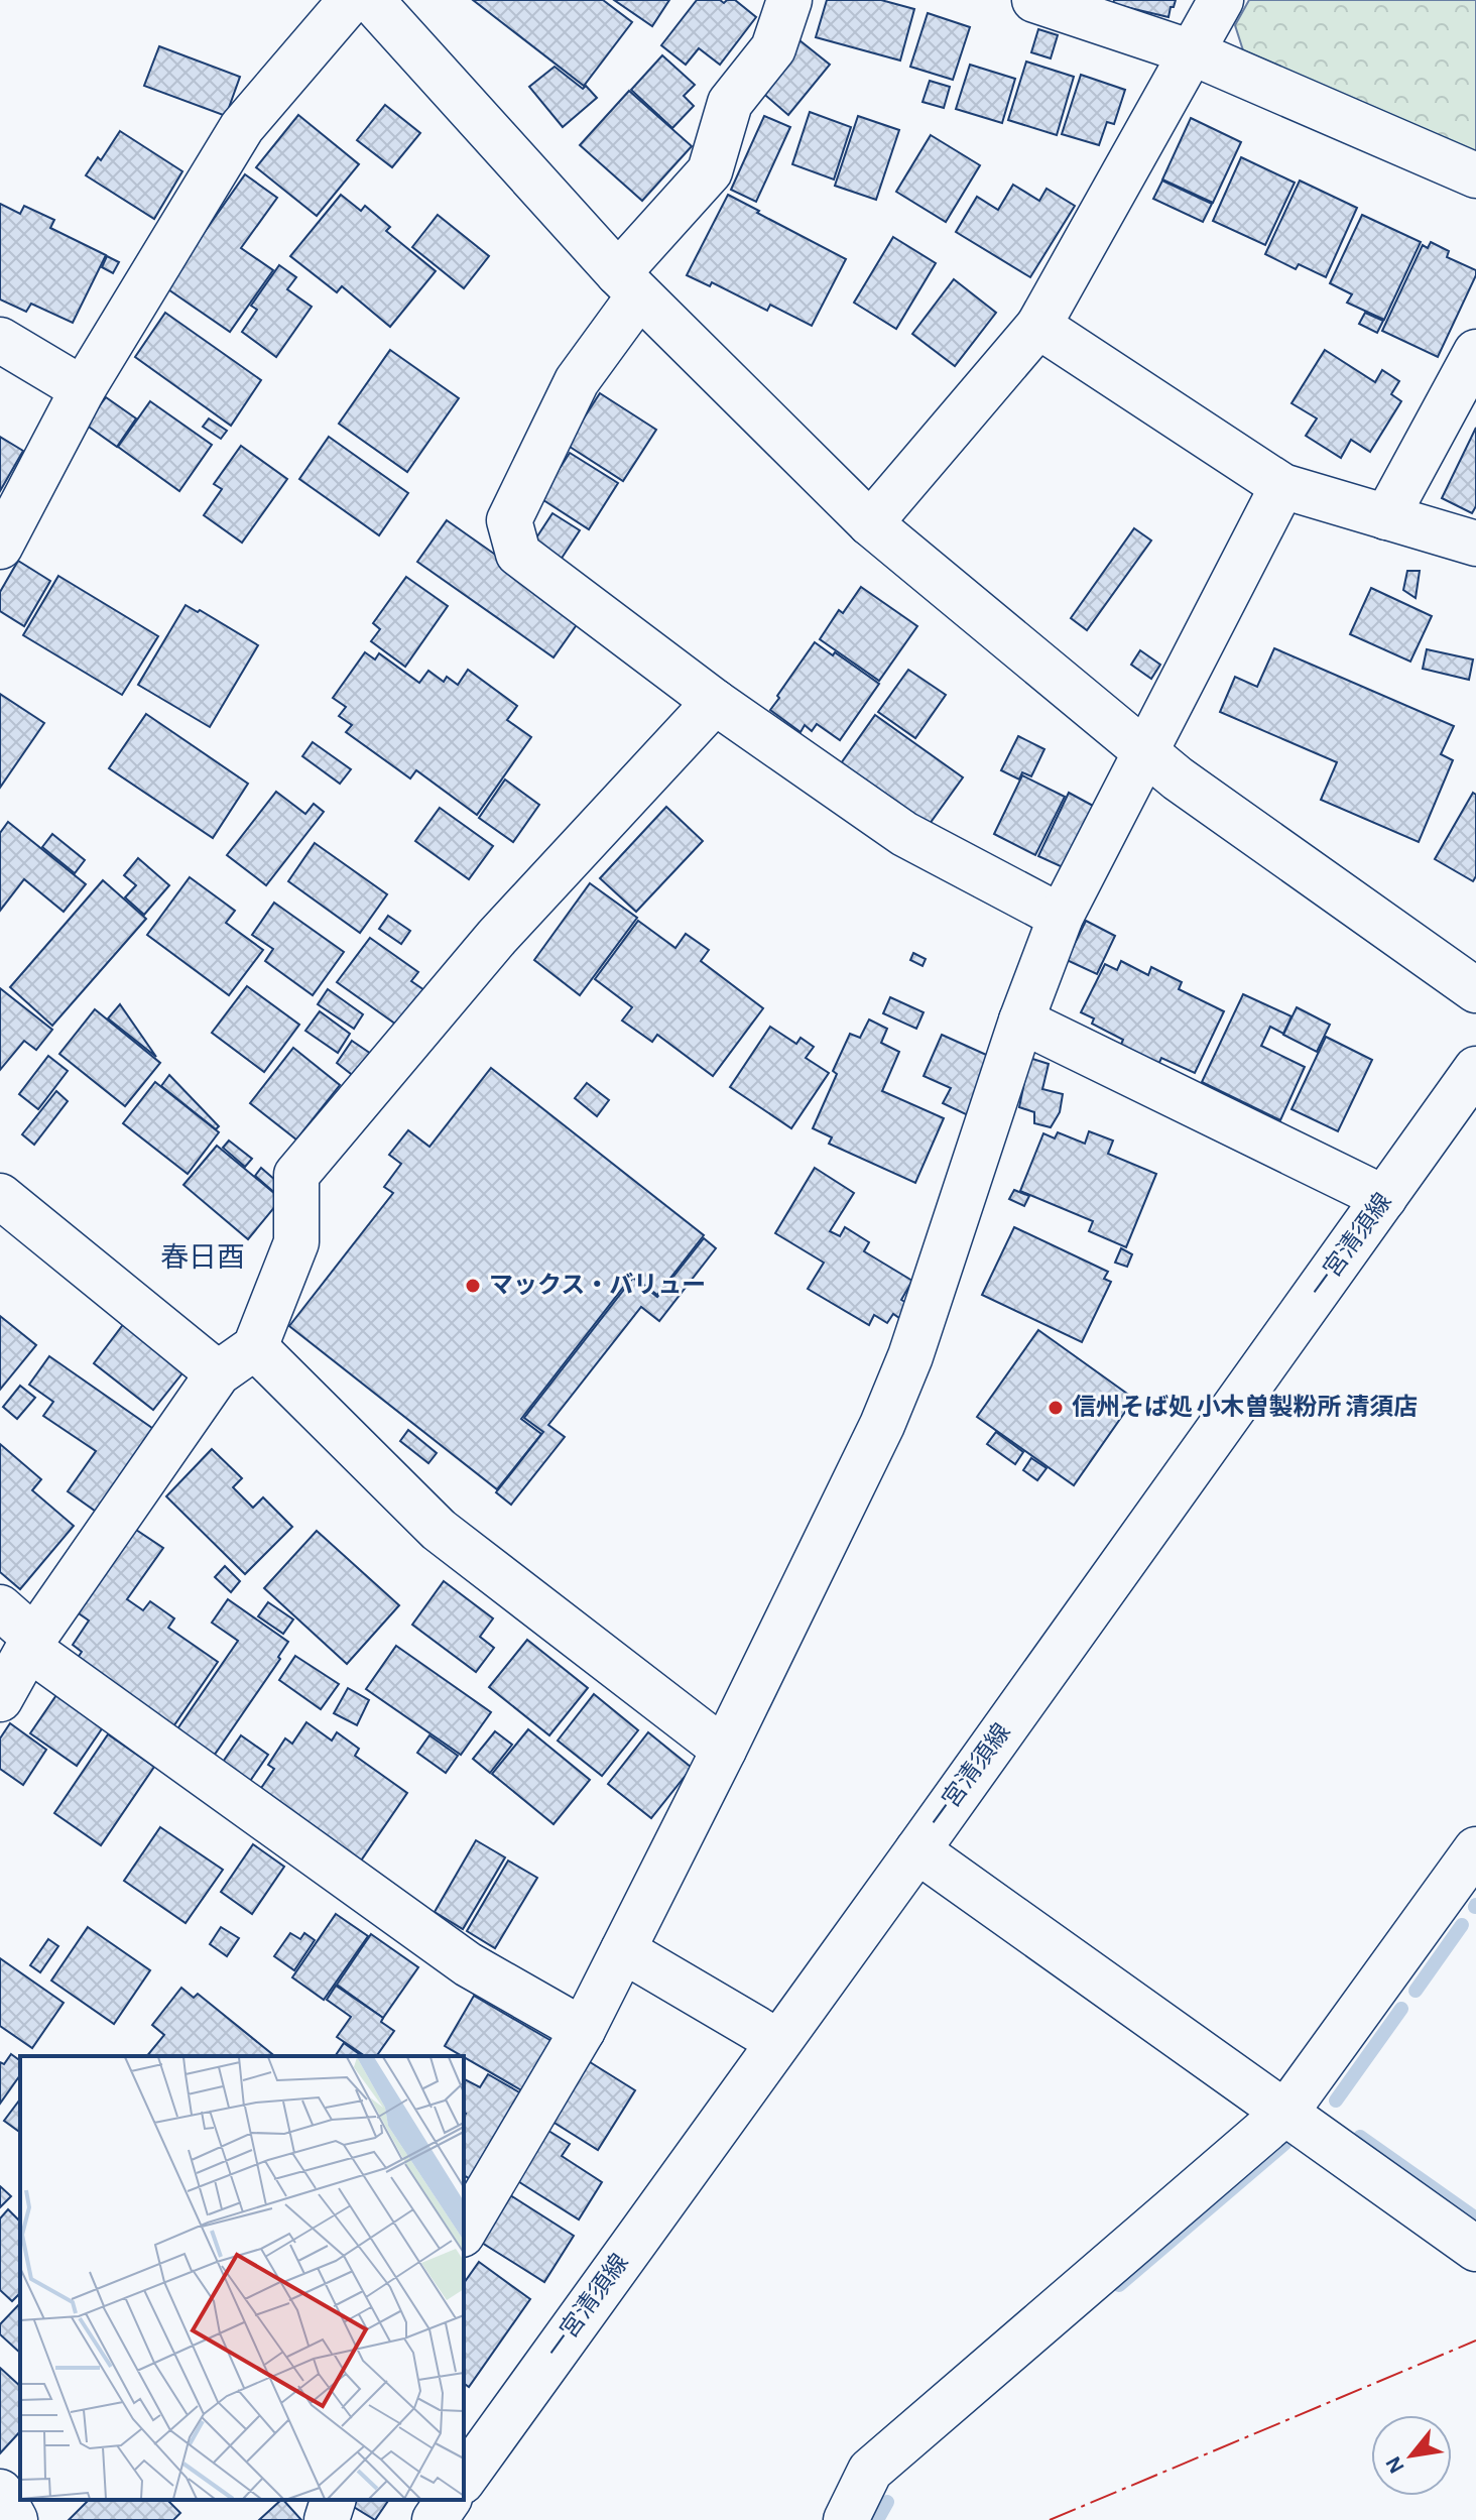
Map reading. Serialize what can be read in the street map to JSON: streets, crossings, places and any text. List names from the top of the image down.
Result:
{
  "streets": {
    "street": ["一宮清須線"]
  },
  "districts": ["春日酉"],
  "places": ["マックス・バリュー", "信州そば処 小木曽製粉所 清須店"],
  "north": "bottom left"
}
